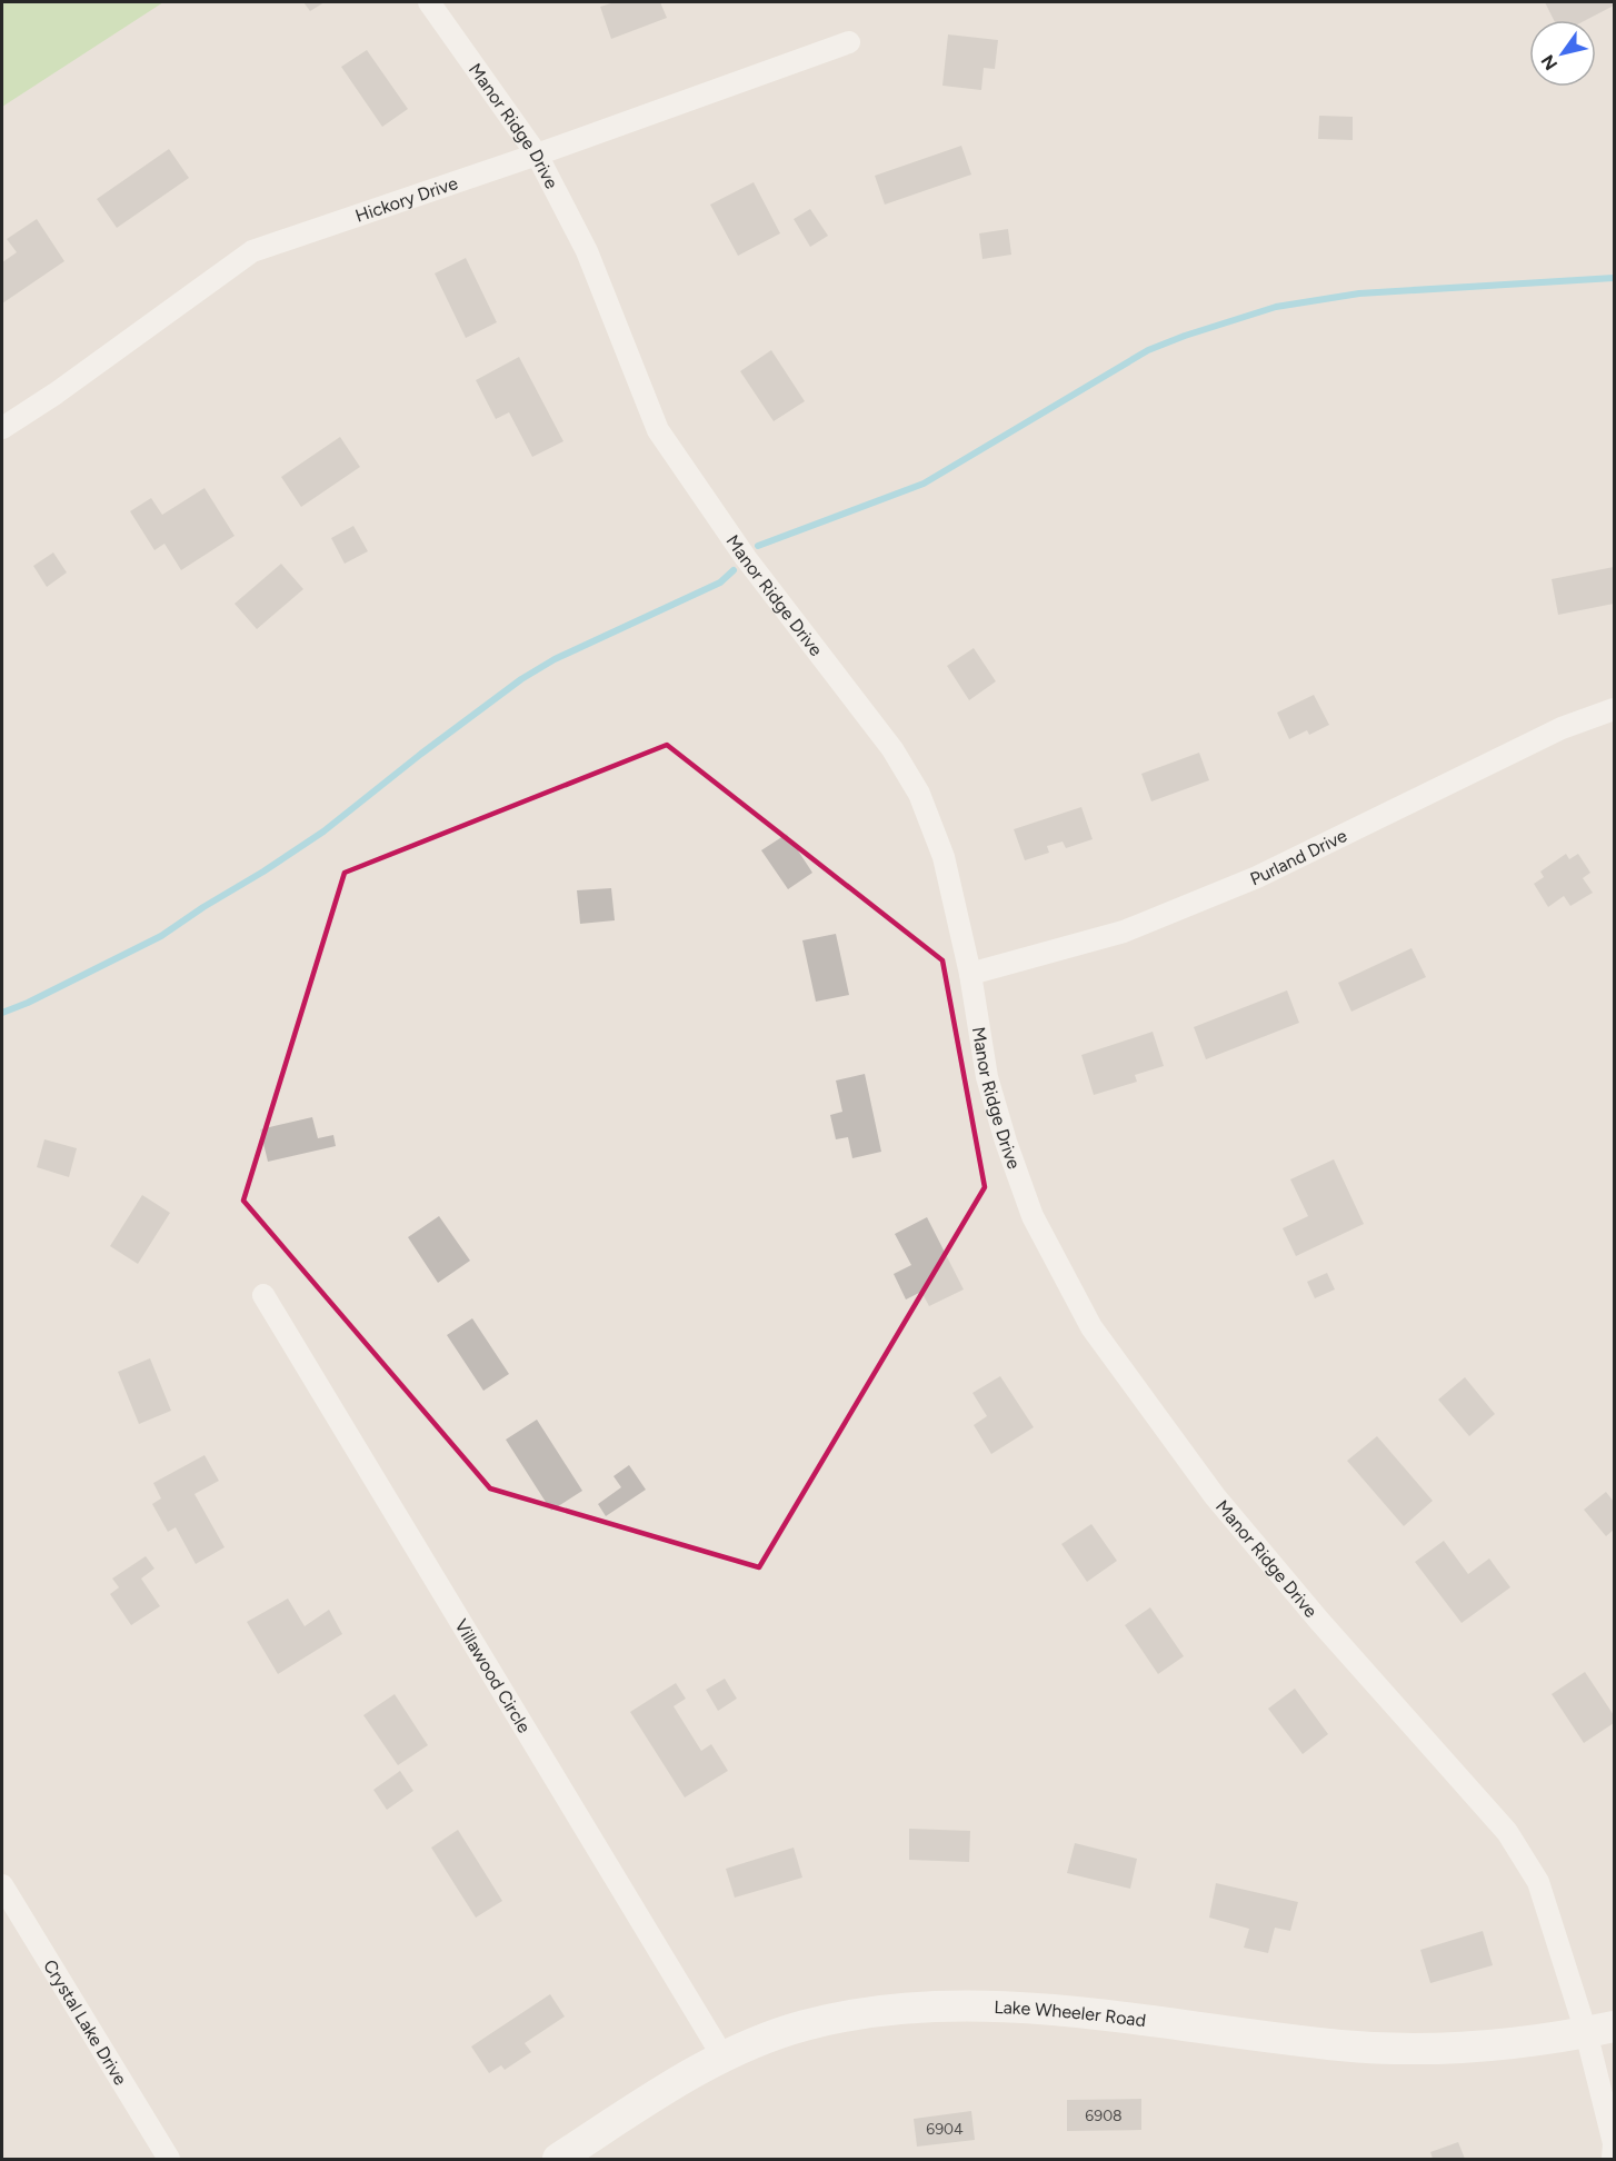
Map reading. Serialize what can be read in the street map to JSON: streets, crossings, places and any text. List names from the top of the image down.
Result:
{
  "streets": {
    "street": [
      "Manor Ridge Drive",
      "Hickory Drive",
      "Purland Drive",
      "Villawood Circle",
      "Lake Wheeler Road",
      "Crystal Lake Drive"
    ]
  },
  "crossings": [
    ["Manor Ridge Drive", "Hickory Drive"],
    ["Manor Ridge Drive", "Purland Drive"],
    ["Manor Ridge Drive", "Lake Wheeler Road"],
    ["Villawood Circle", "Lake Wheeler Road"]
  ],
  "house_numbers": ["6908", "6904"],
  "north": "bottom left"
}
